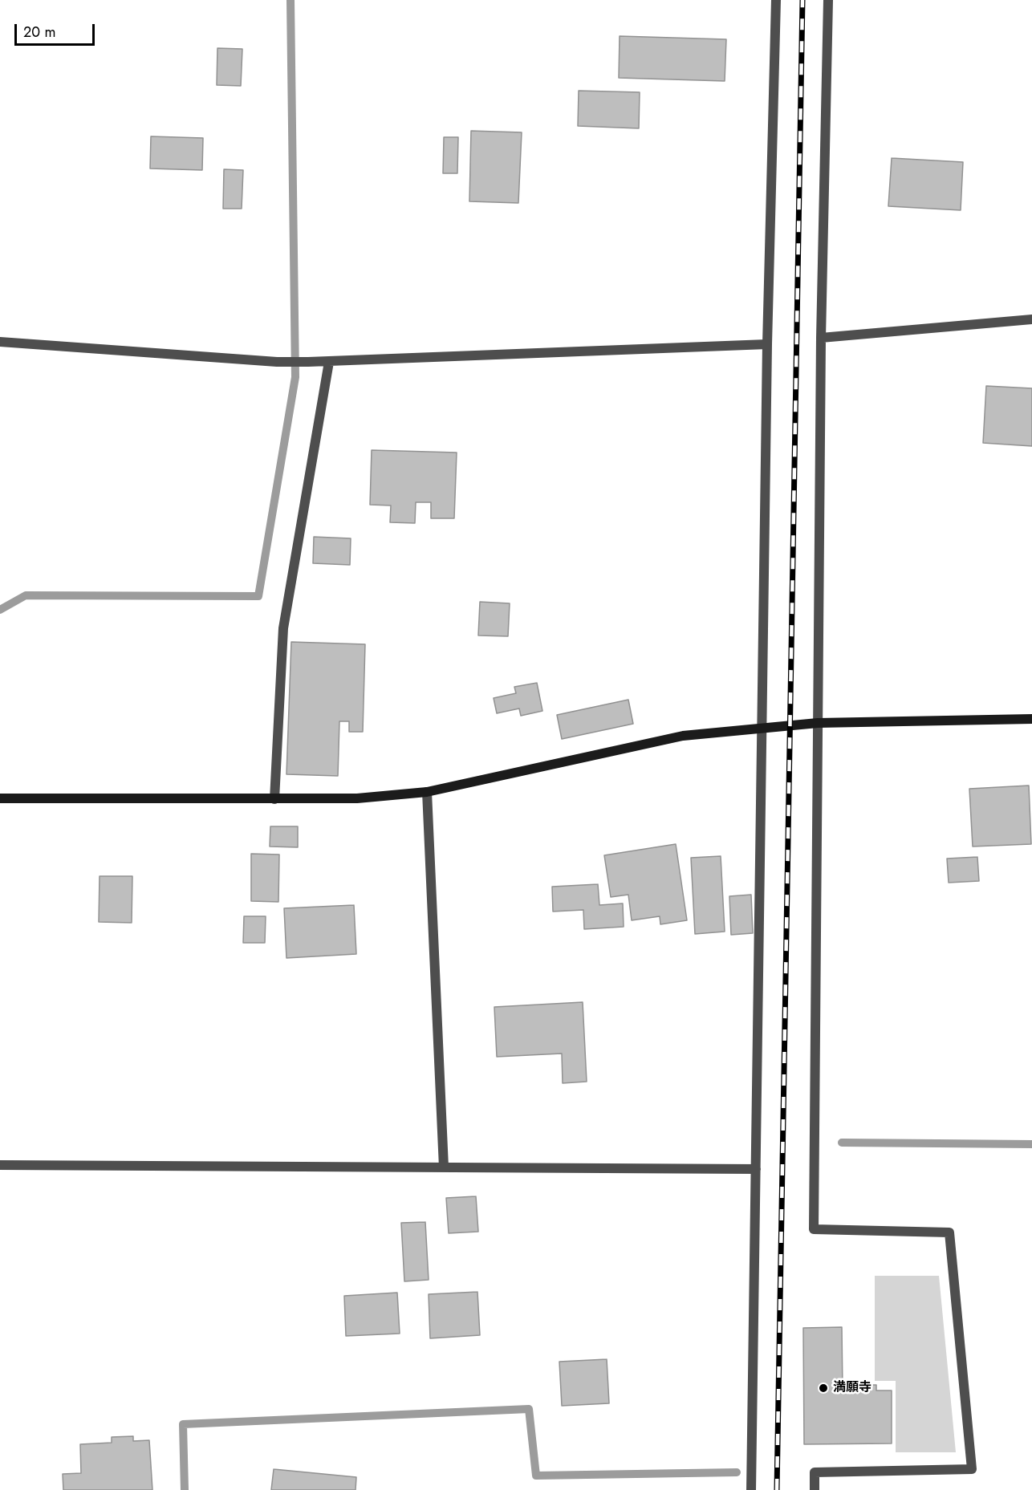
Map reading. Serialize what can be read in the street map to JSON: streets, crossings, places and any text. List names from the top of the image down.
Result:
{
  "places": ["満願寺"],
  "scale_bar": "20 m"
}
